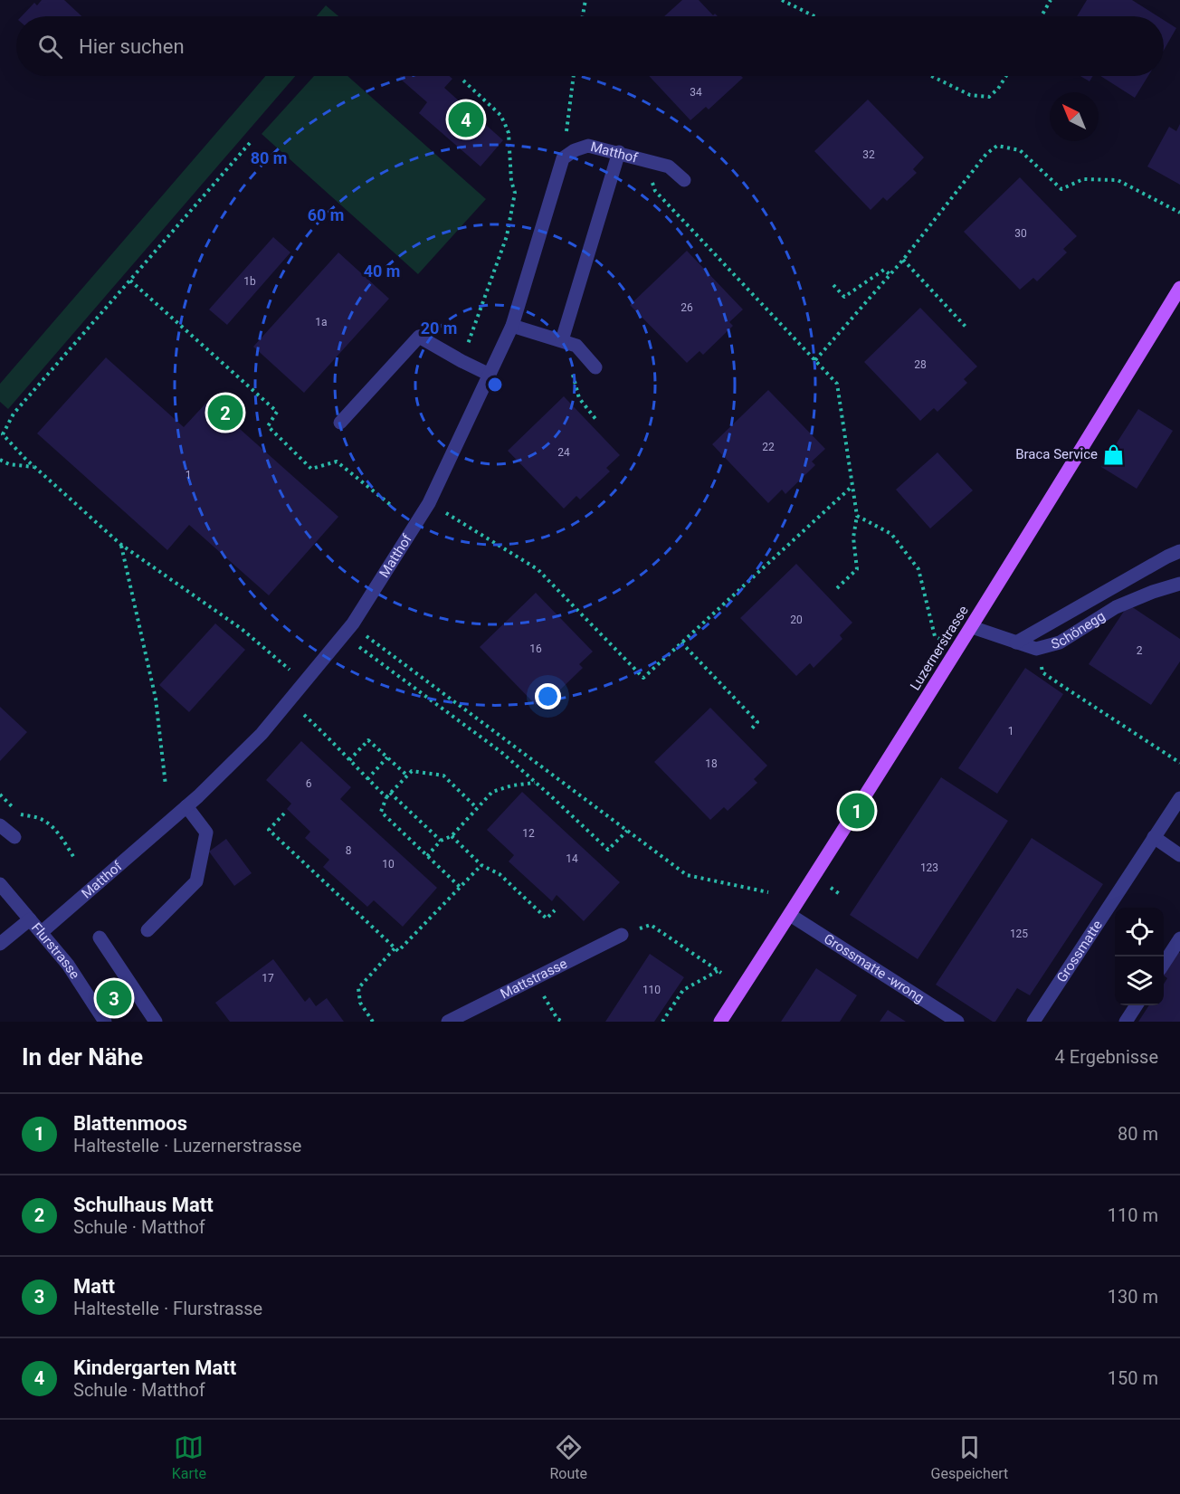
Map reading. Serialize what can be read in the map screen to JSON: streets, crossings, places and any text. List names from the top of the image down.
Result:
{
  "streets": {
    "main road": ["Luzernerstrasse"],
    "street": [
      "Matthof",
      "Schönegg",
      "Flurstrasse",
      "Grossmatte",
      "Grossmatte -wrong",
      "Mattstrasse"
    ]
  },
  "crossings": [
    ["Matthof", "Flurstrasse"],
    ["Schönegg", "Luzernerstrasse"],
    ["Luzernerstrasse", "Grossmatte -wrong"]
  ],
  "places": {
    "shop": ["Braca Service"]
  },
  "house_numbers": [
    "34",
    "32",
    "30",
    "1b",
    "26",
    "1a",
    "28",
    "22",
    "24",
    "1",
    "20",
    "16",
    "2",
    "1",
    "18",
    "6",
    "12",
    "8",
    "14",
    "10",
    "123",
    "125",
    "17",
    "110"
  ],
  "north": "top left",
  "page": {
    "search": "Hier suchen",
    "pins": [
      "4",
      "2",
      "1",
      "3"
    ],
    "heading": ["In der Nähe", "4 Ergebnisse"],
    "list": [
      {
        "mark": "1",
        "name": "Blattenmoos",
        "note": "Haltestelle · Luzernerstrasse",
        "value": "80 m"
      },
      {
        "mark": "2",
        "name": "Schulhaus Matt",
        "note": "Schule · Matthof",
        "value": "110 m"
      },
      {
        "mark": "3",
        "name": "Matt",
        "note": "Haltestelle · Flurstrasse",
        "value": "130 m"
      },
      {
        "mark": "4",
        "name": "Kindergarten Matt",
        "note": "Schule · Matthof",
        "value": "150 m"
      }
    ],
    "nav": ["Karte", "Route", "Gespeichert"]
  },
  "rings": [
    "80 m",
    "60 m",
    "40 m",
    "20 m"
  ]
}
